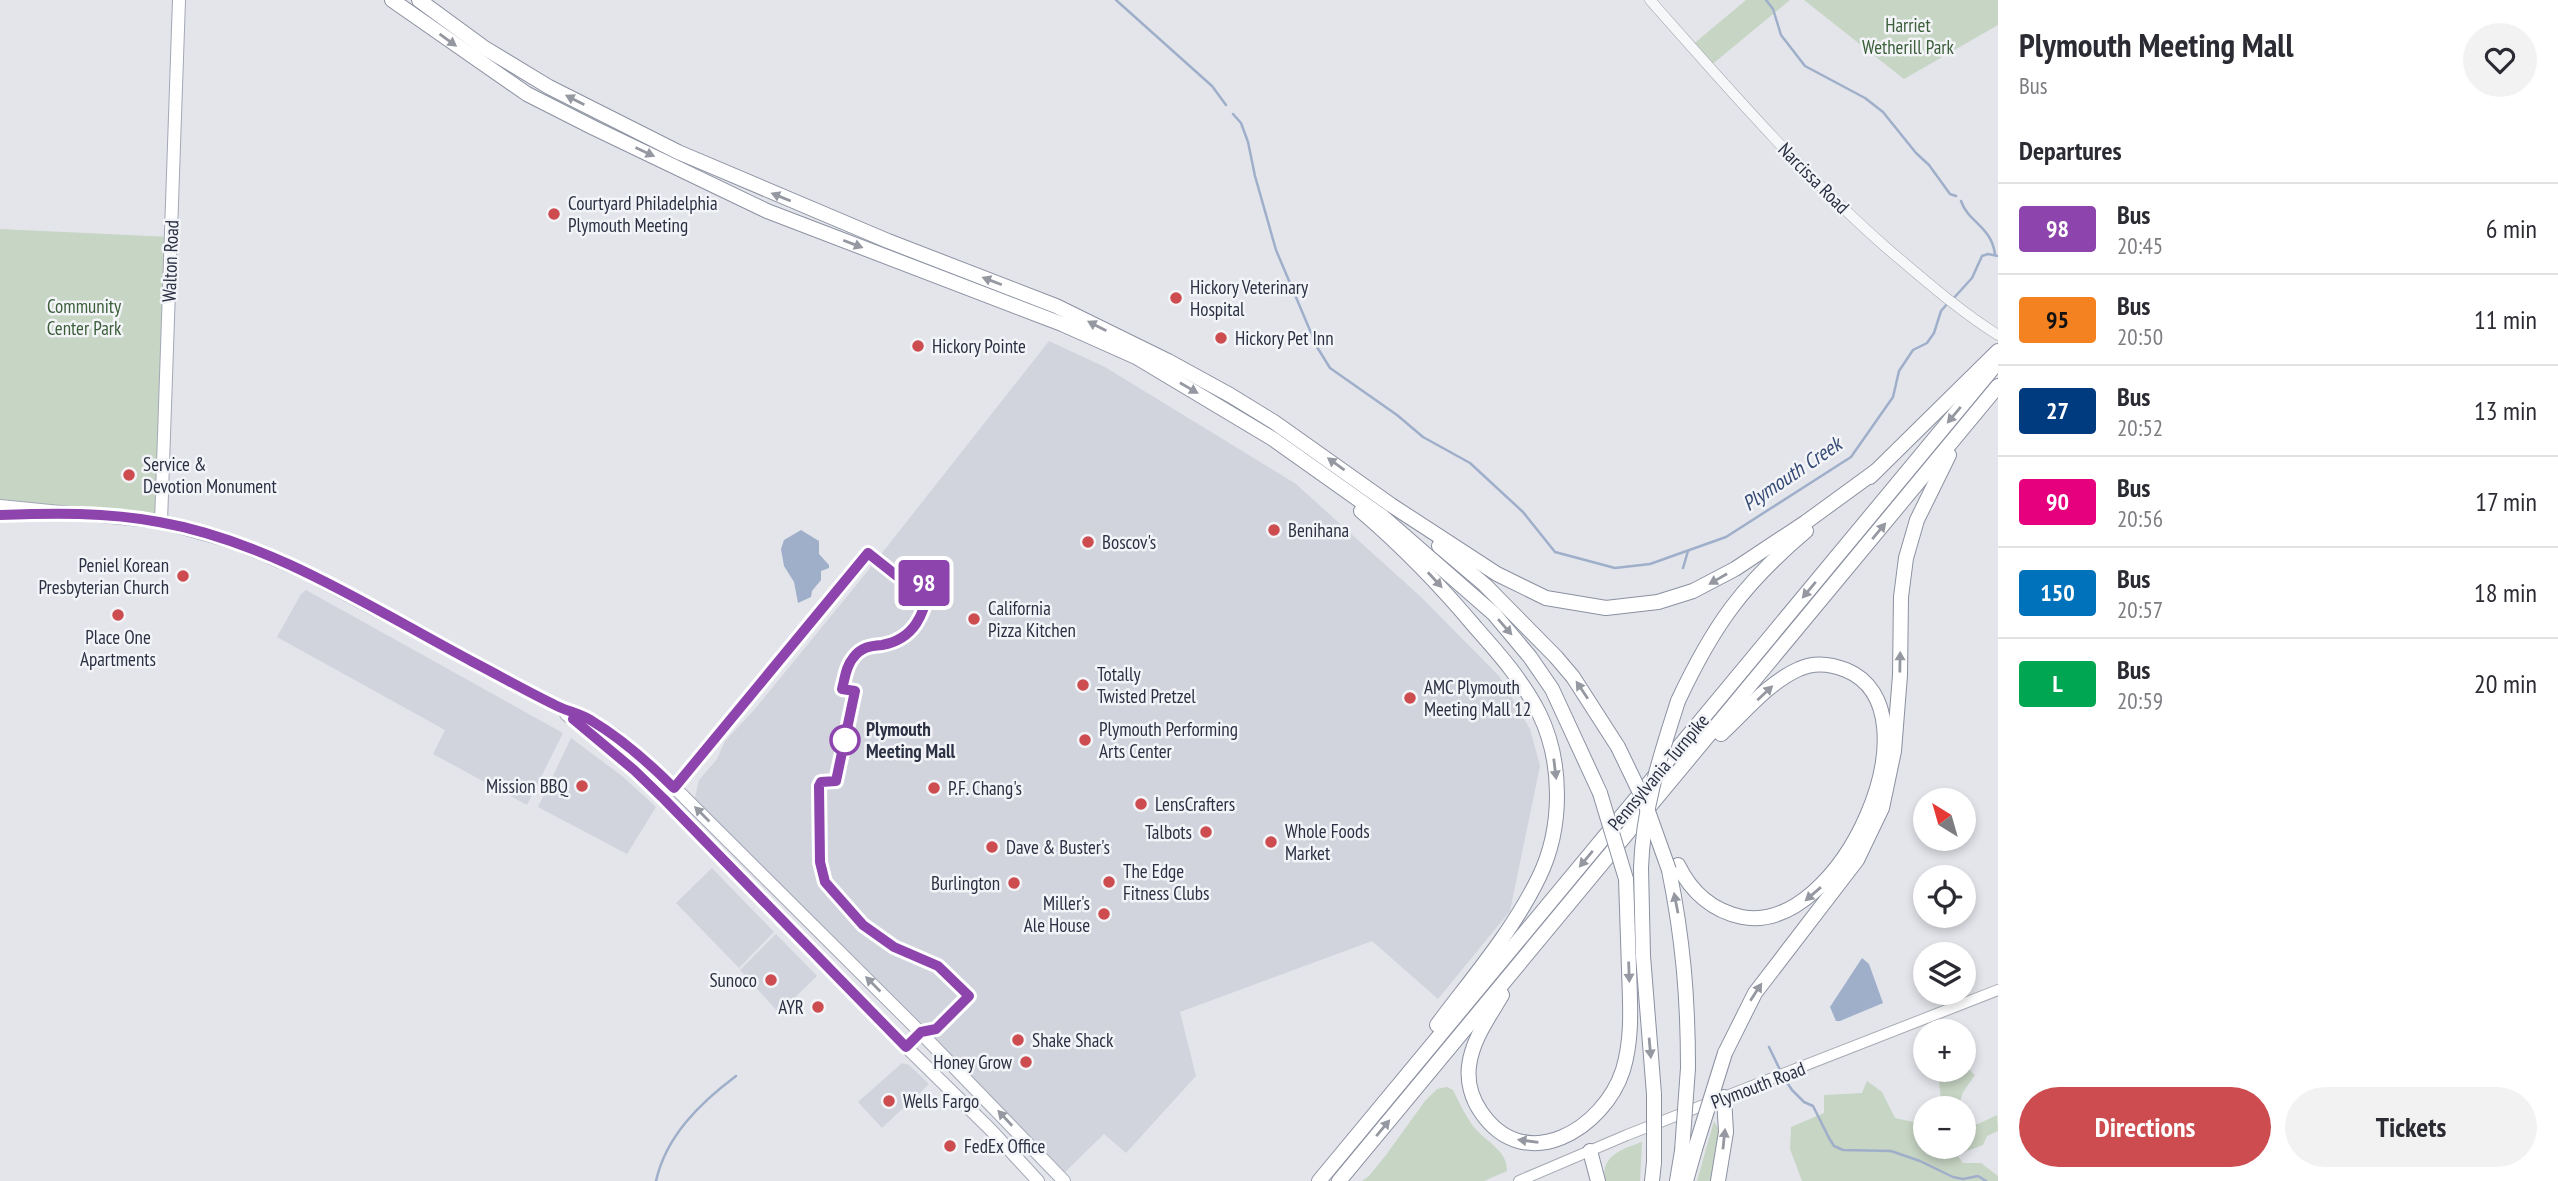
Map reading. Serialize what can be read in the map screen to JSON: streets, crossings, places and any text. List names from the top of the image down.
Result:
{
  "streets": {
    "highway": ["Pennsylvania Turnpike"],
    "main road": ["Walton Road", "Plymouth Road"],
    "street": ["Narcissa Road"]
  },
  "water": ["Plymouth Creek"],
  "parks": ["Harriet Wetherill Park", "Community Center Park"],
  "places": [
    "Courtyard Philadelphia Plymouth Meeting",
    "Hickory Veterinary Hospital",
    "Hickory Pet Inn",
    "Hickory Pointe",
    "Service & Devotion Monument",
    "Benihana",
    "Boscov's",
    "Peniel Korean Presbyterian Church",
    "Place One Apartments",
    "California Pizza Kitchen",
    "Totally Twisted Pretzel",
    "AMC Plymouth Meeting Mall 12",
    "Plymouth Meeting Mall",
    "Plymouth Performing Arts Center",
    "Mission BBQ",
    "P.F. Chang's",
    "LensCrafters",
    "Talbots",
    "Whole Foods Market",
    "Dave & Buster's",
    "The Edge Fitness Clubs",
    "Burlington",
    "Miller's Ale House",
    "Sunoco",
    "AYR",
    "Shake Shack",
    "Honey Grow",
    "Wells Fargo",
    "FedEx Office"
  ],
  "lines": ["bus line 98"],
  "north": "top left",
  "page": {
    "on_map": "98",
    "heading": [
      ["Plymouth Meeting Mall", "Bus"],
      "Departures"
    ],
    "list": [
      {
        "mark": "98",
        "name": "Bus",
        "note": "20:45",
        "value": "6 min"
      },
      {
        "mark": "95",
        "name": "Bus",
        "note": "20:50",
        "value": "11 min"
      },
      {
        "mark": "27",
        "name": "Bus",
        "note": "20:52",
        "value": "13 min"
      },
      {
        "mark": "90",
        "name": "Bus",
        "note": "20:56",
        "value": "17 min"
      },
      {
        "mark": "150",
        "name": "Bus",
        "note": "20:57",
        "value": "18 min"
      },
      {
        "mark": "L",
        "name": "Bus",
        "note": "20:59",
        "value": "20 min"
      }
    ],
    "map_buttons": ["+", "−"],
    "buttons": ["Directions", "Tickets"]
  }
}
